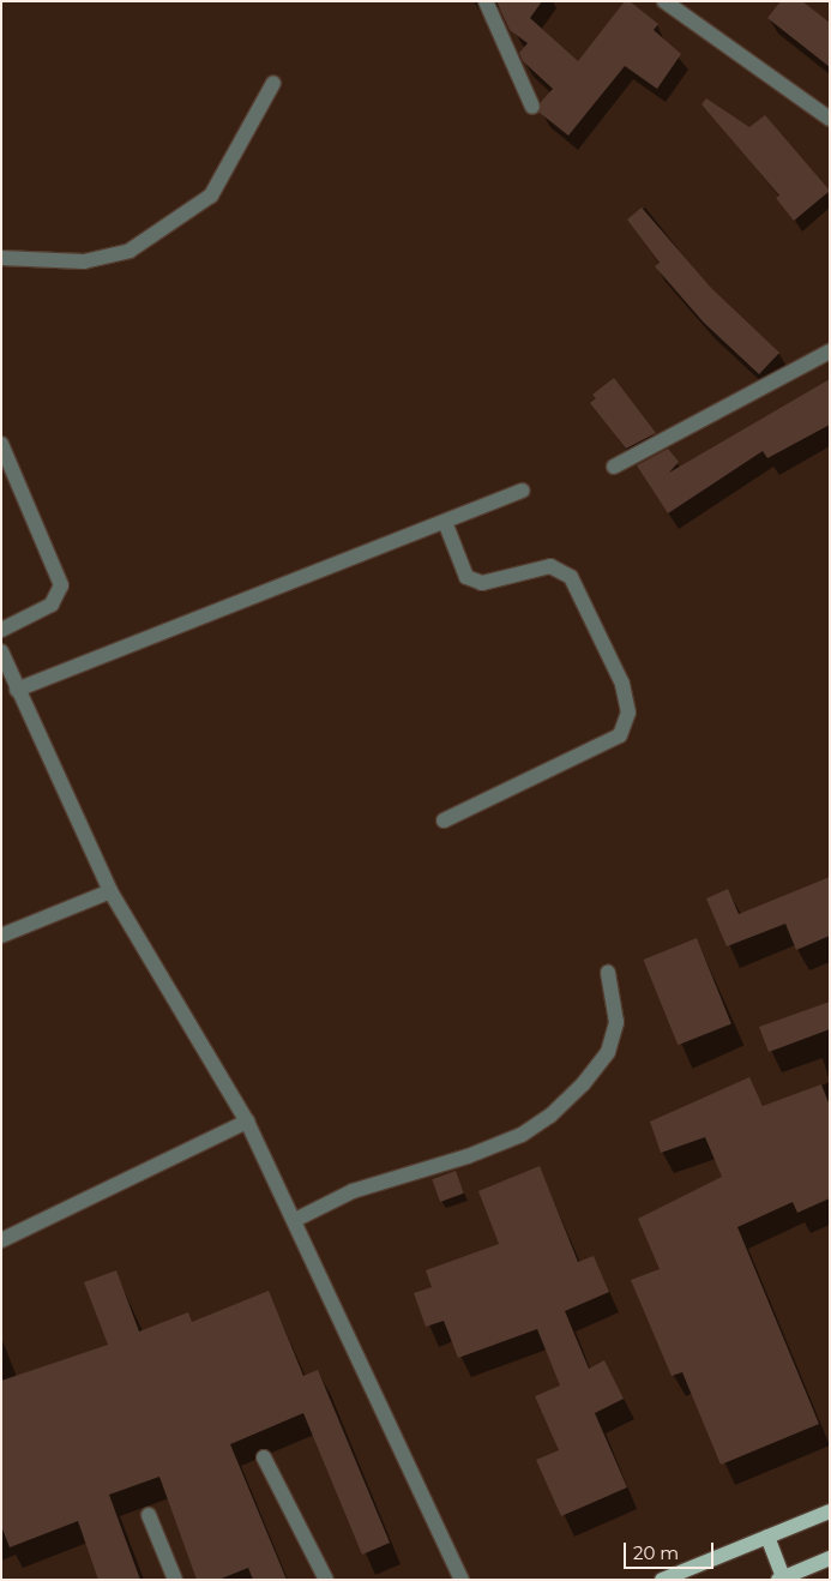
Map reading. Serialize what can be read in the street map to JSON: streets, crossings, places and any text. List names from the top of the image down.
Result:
{
  "scale_bar": "20 m"
}
